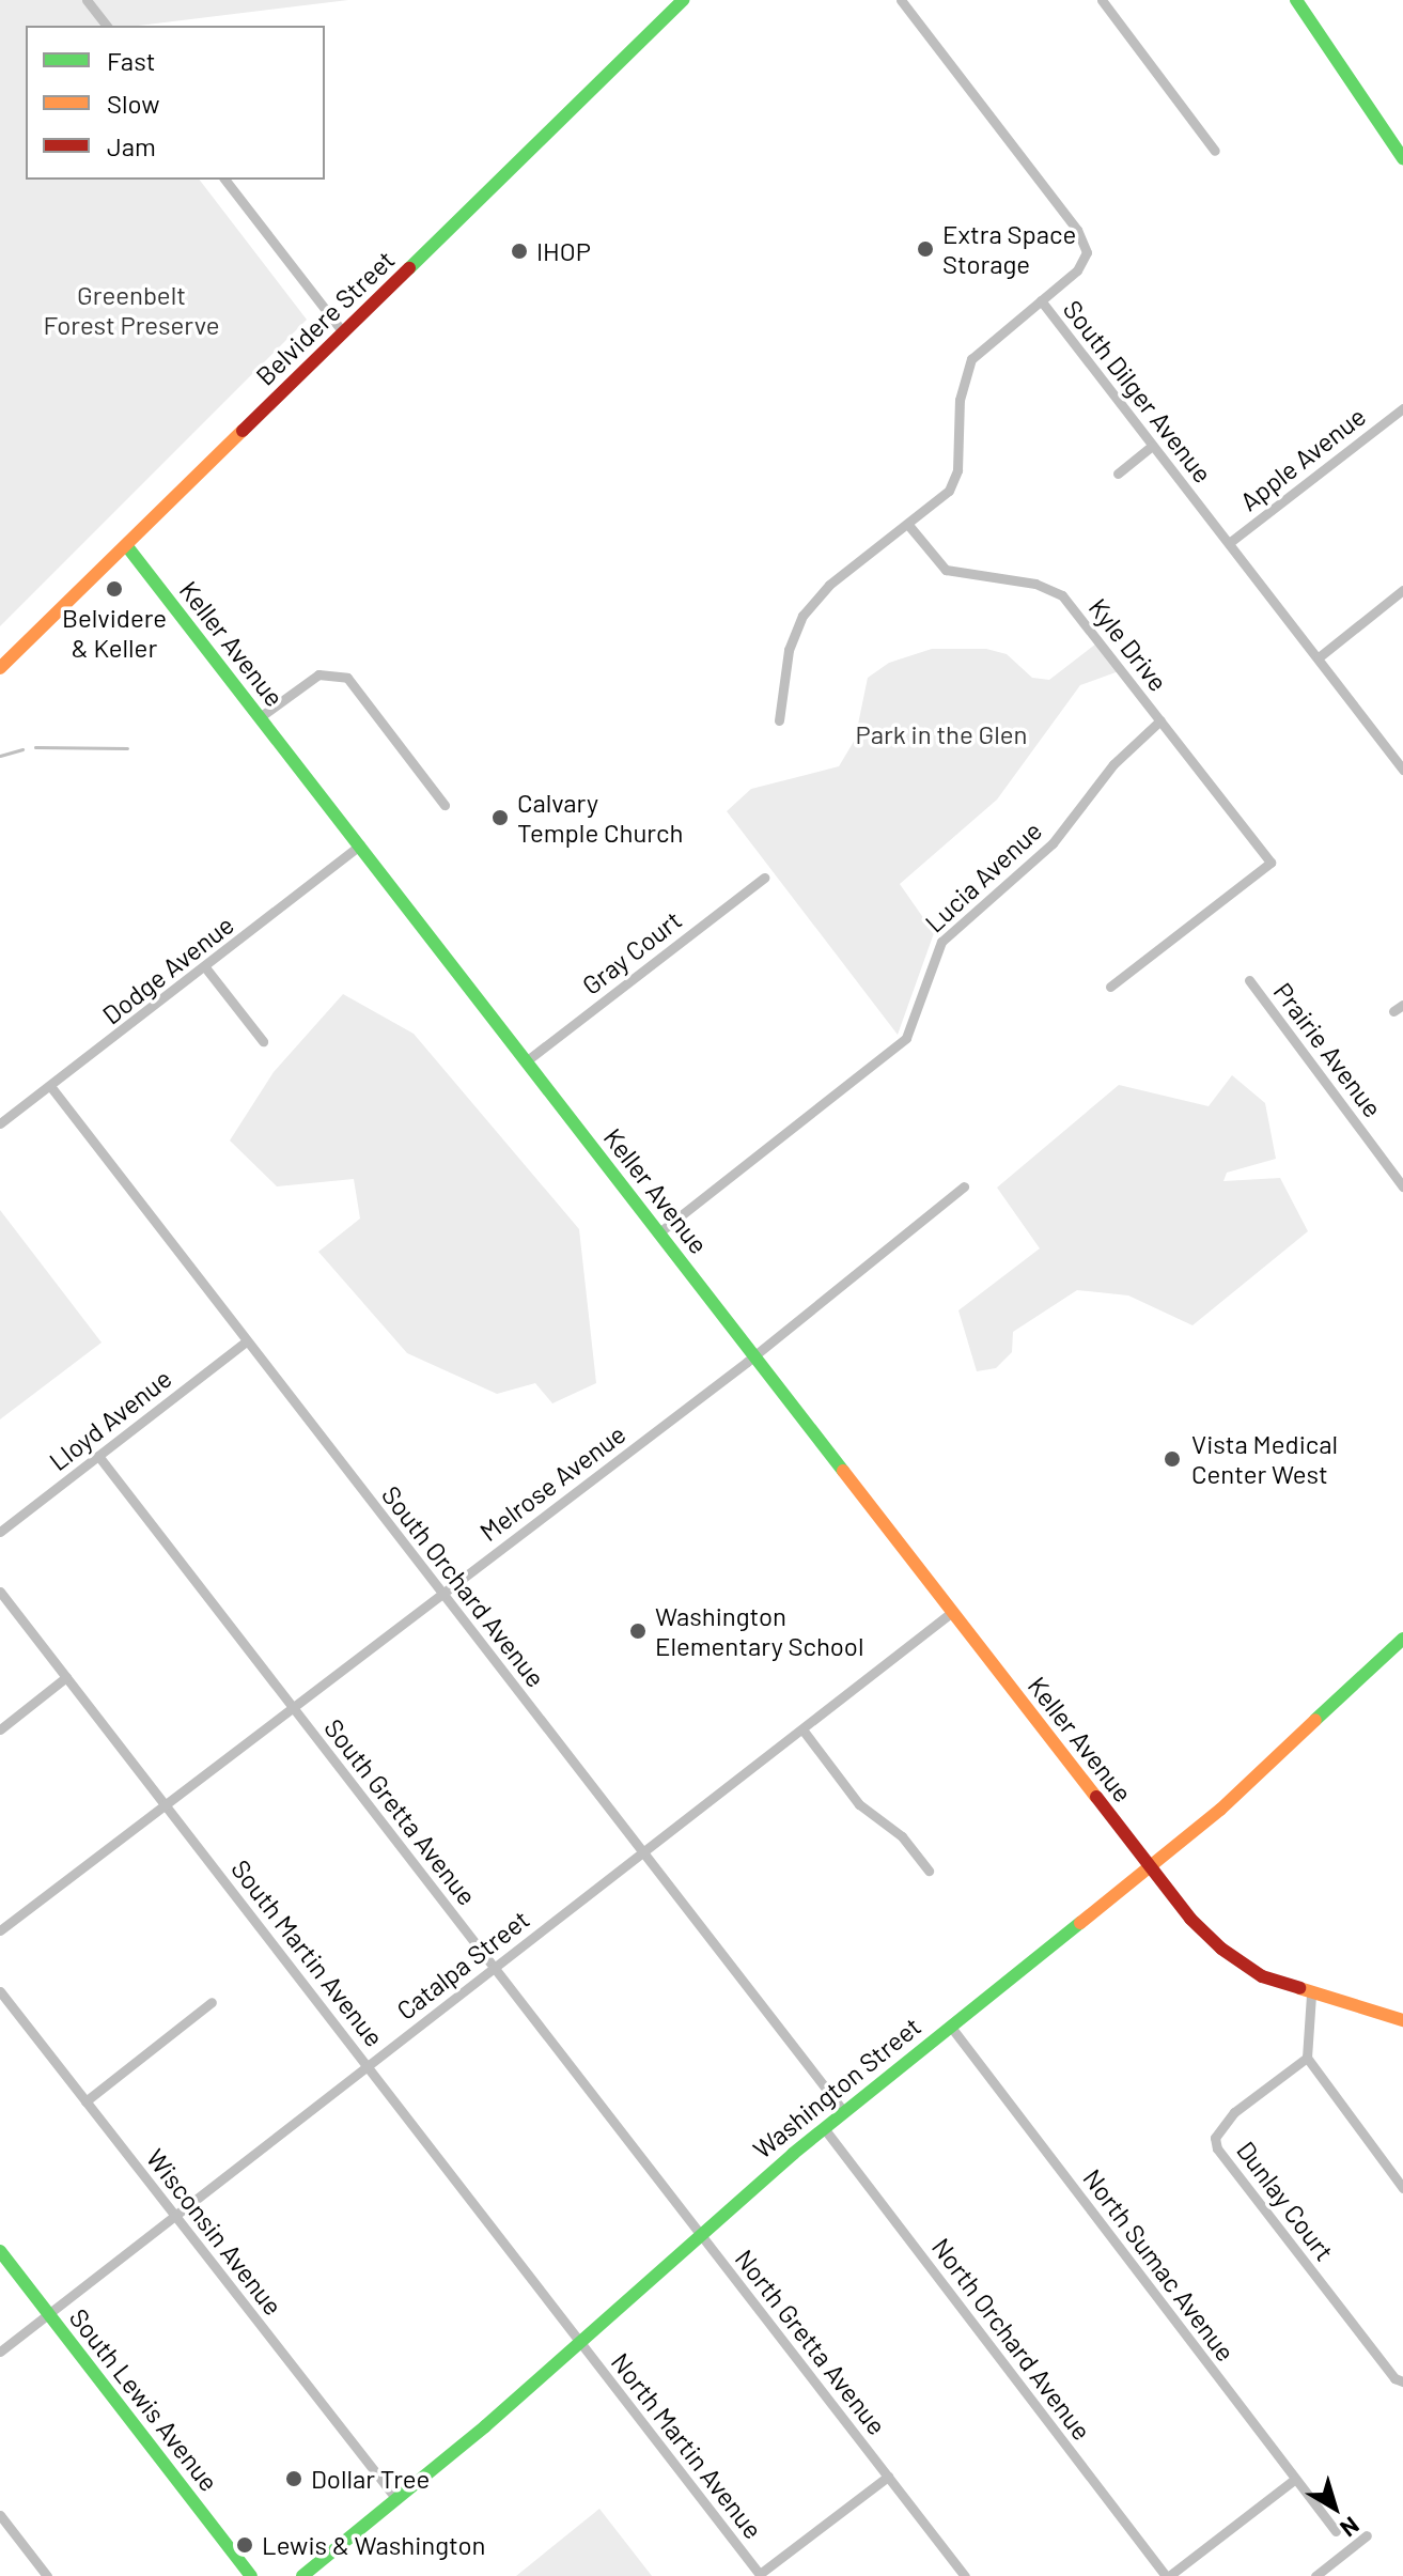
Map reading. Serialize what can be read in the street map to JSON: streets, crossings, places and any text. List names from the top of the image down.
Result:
{
  "streets": {
    "main road": [
      "Belvidere Street",
      "Keller Avenue",
      "Washington Street",
      "South Lewis Avenue"
    ],
    "street": [
      "South Dilger Avenue",
      "Apple Avenue",
      "Kyle Drive",
      "Lucia Avenue",
      "Gray Court",
      "Dodge Avenue",
      "Prairie Avenue",
      "Lloyd Avenue",
      "Melrose Avenue",
      "South Orchard Avenue",
      "South Gretta Avenue",
      "South Martin Avenue",
      "Catalpa Street",
      "Dunlay Court",
      "Wisconsin Avenue",
      "North Sumac Avenue",
      "North Orchard Avenue",
      "North Gretta Avenue",
      "North Martin Avenue"
    ]
  },
  "crossings": [
    ["Belvidere Street", "Keller Avenue"],
    ["South Dilger Avenue", "Apple Avenue"],
    ["Keller Avenue", "Lucia Avenue"],
    ["Keller Avenue", "Gray Court"],
    ["Keller Avenue", "Dodge Avenue"],
    ["Keller Avenue", "Melrose Avenue"],
    ["Keller Avenue", "Catalpa Street"],
    ["Keller Avenue", "Washington Street"],
    ["Kyle Drive", "Lucia Avenue"],
    ["Dodge Avenue", "South Orchard Avenue"],
    ["Lloyd Avenue", "South Orchard Avenue"],
    ["Lloyd Avenue", "South Gretta Avenue"],
    ["Melrose Avenue", "South Orchard Avenue"],
    ["Melrose Avenue", "South Gretta Avenue"],
    ["Melrose Avenue", "South Martin Avenue"],
    ["South Orchard Avenue", "Catalpa Street"],
    ["South Orchard Avenue", "Washington Street"],
    ["South Gretta Avenue", "Catalpa Street"],
    ["South Gretta Avenue", "Washington Street"],
    ["South Gretta Avenue", "North Gretta Avenue"],
    ["South Martin Avenue", "Catalpa Street"],
    ["South Martin Avenue", "Washington Street"],
    ["South Martin Avenue", "North Martin Avenue"],
    ["Catalpa Street", "Wisconsin Avenue"],
    ["Catalpa Street", "South Lewis Avenue"],
    ["Washington Street", "Wisconsin Avenue"],
    ["Washington Street", "North Sumac Avenue"],
    ["Washington Street", "North Orchard Avenue"],
    ["Washington Street", "North Gretta Avenue"],
    ["Washington Street", "North Martin Avenue"]
  ],
  "parks": ["Greenbelt Forest Preserve", "Park in the Glen"],
  "places": [
    "Extra Space Storage",
    "IHOP",
    "Belvidere & Keller",
    "Calvary Temple Church",
    "Vista Medical Center West",
    "Washington Elementary School",
    "Dollar Tree",
    "Lewis & Washington"
  ],
  "legend": ["Fast", "Slow", "Jam"],
  "north": "bottom right"
}
